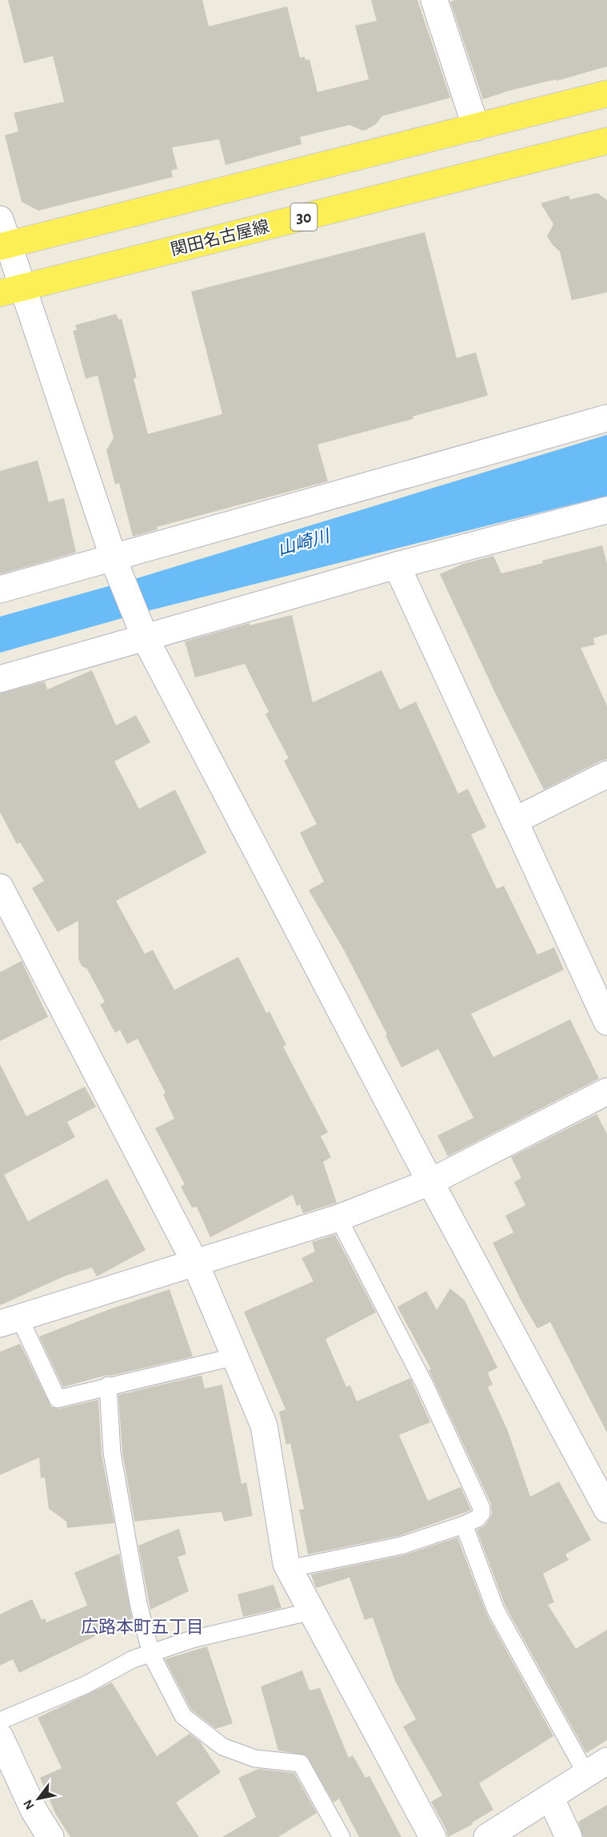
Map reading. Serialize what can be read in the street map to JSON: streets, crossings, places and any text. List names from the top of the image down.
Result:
{
  "streets": {
    "main road": ["30", "関田名古屋線"]
  },
  "districts": ["広路本町五丁目"],
  "water": ["山崎川"],
  "north": "bottom left"
}
